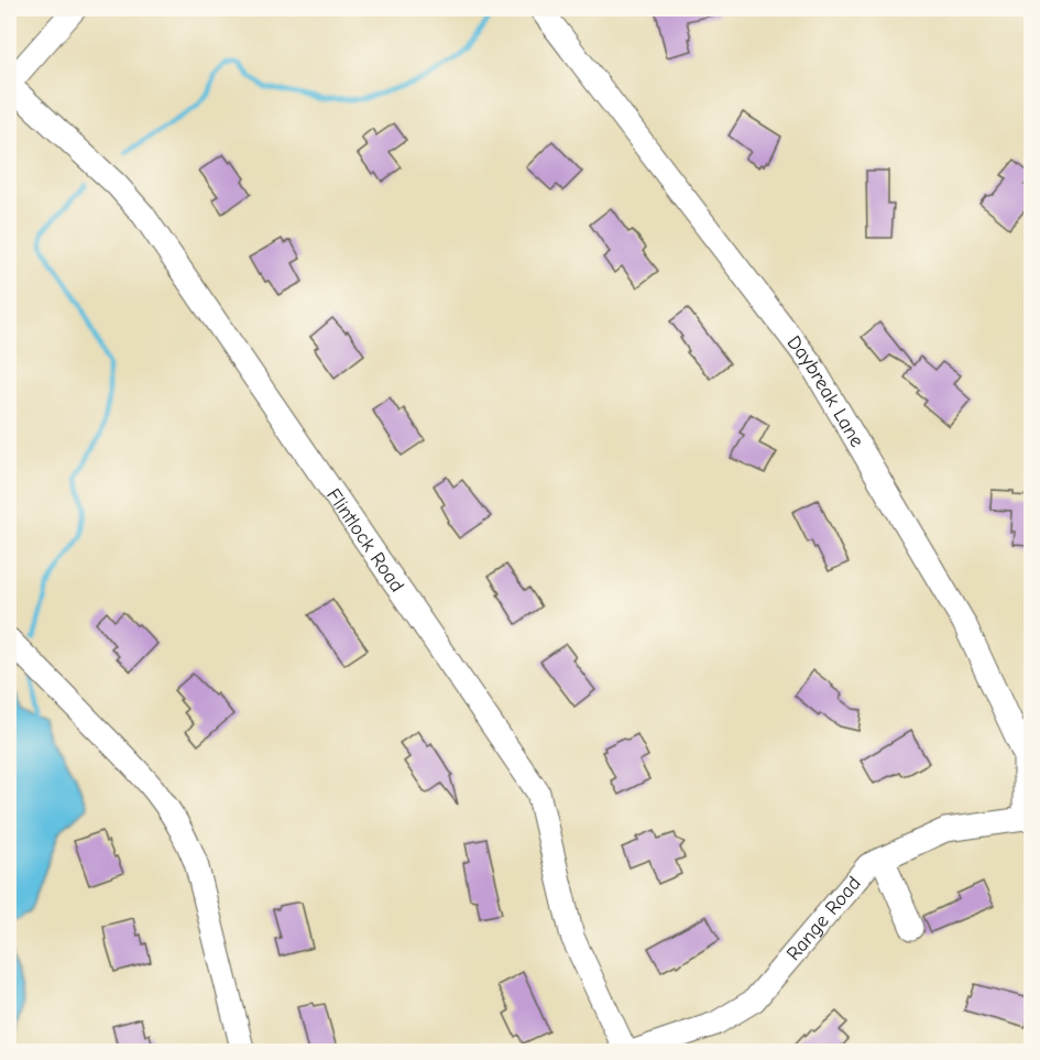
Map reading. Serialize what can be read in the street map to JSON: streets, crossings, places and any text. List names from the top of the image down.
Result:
{
  "streets": {
    "street": ["Daybreak Lane", "Flintlock Road", "Range Road"]
  },
  "crossings": [
    ["Daybreak Lane", "Range Road"]
  ]
}
